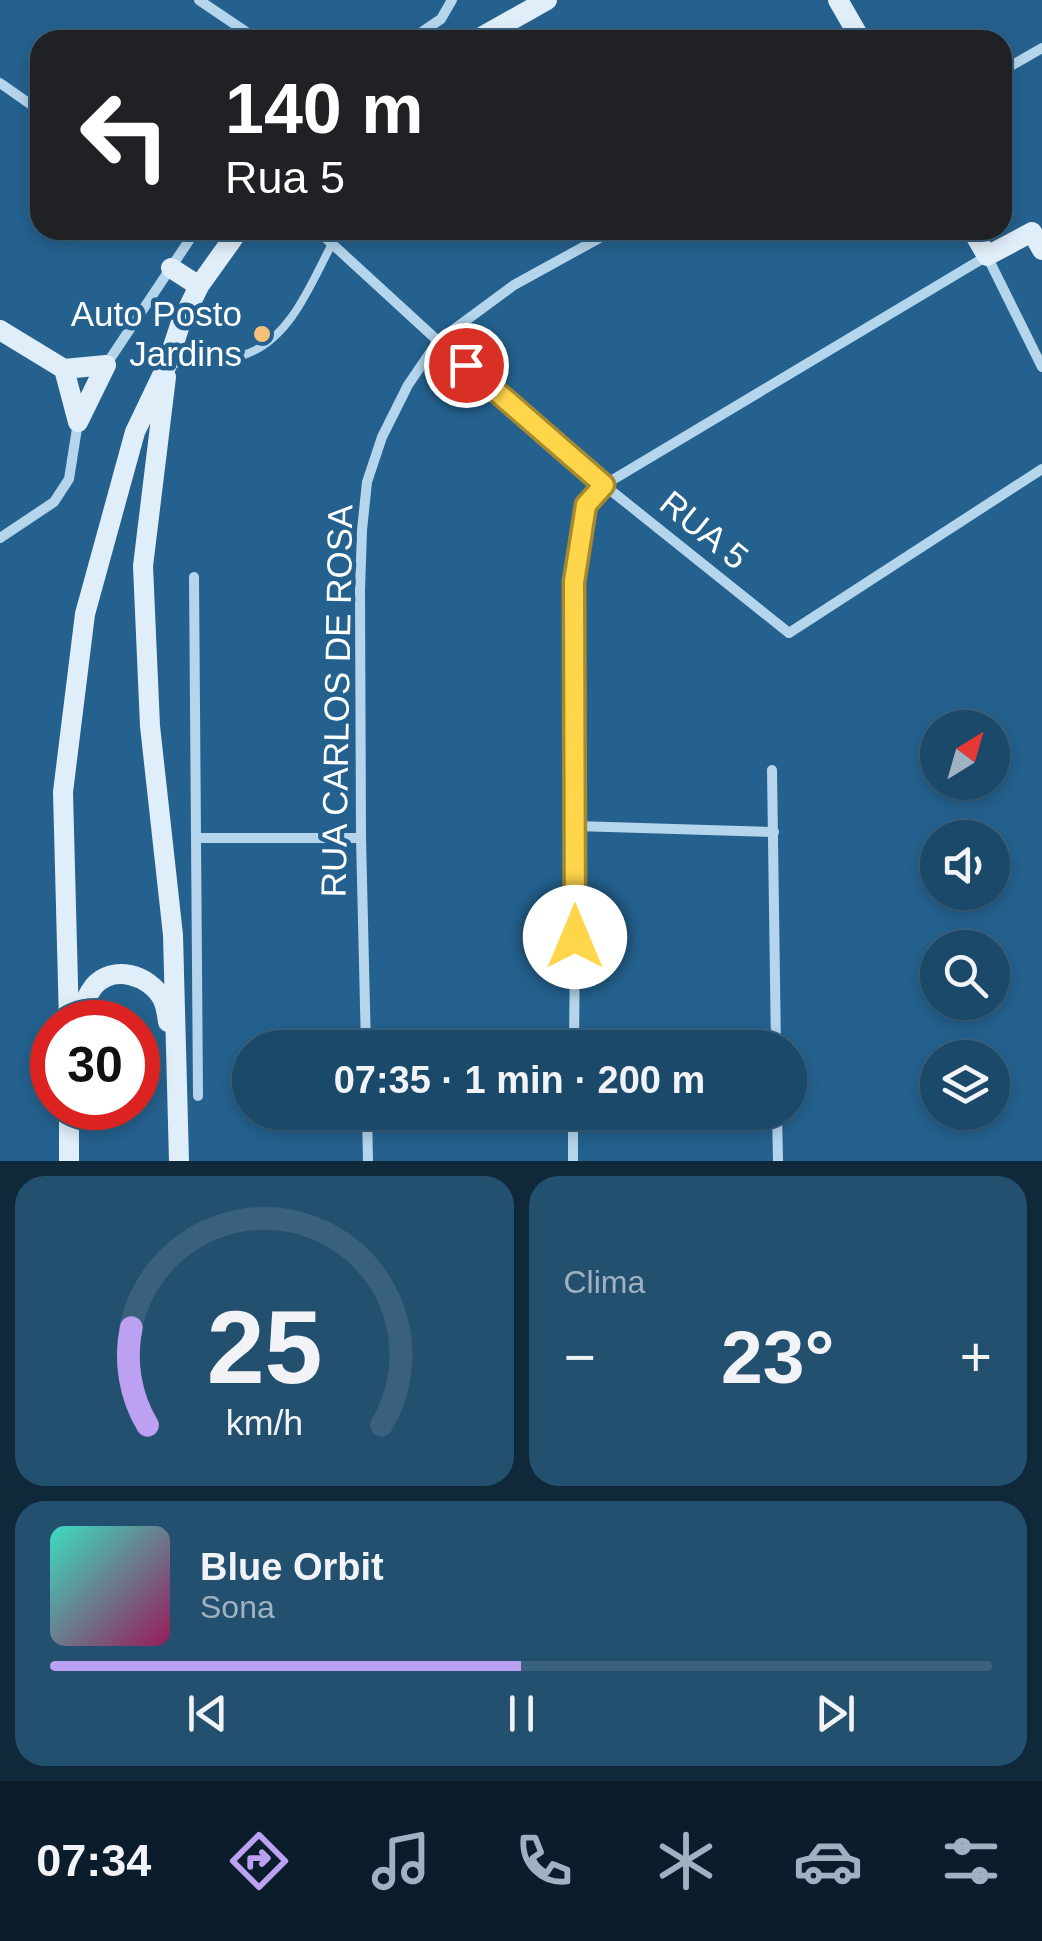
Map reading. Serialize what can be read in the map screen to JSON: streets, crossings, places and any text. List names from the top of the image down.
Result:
{
  "streets": {
    "street": ["RUA 5", "RUA CARLOS DE ROSA"]
  },
  "crossings": [
    ["RUA 5", "RUA CARLOS DE ROSA"]
  ],
  "places": ["Auto Posto Jardins"],
  "north": "top right",
  "page": {
    "turn": ["140 m", "Rua 5"],
    "limit": "30",
    "trip": "07:35 · 1 min · 200 m",
    "tile": "Clima",
    "heat": ["−", "23°", "+"],
    "song": ["Blue Orbit", "Sona"],
    "tabs": "07:34",
    "gauge": ["25", "km/h"]
  }
}
